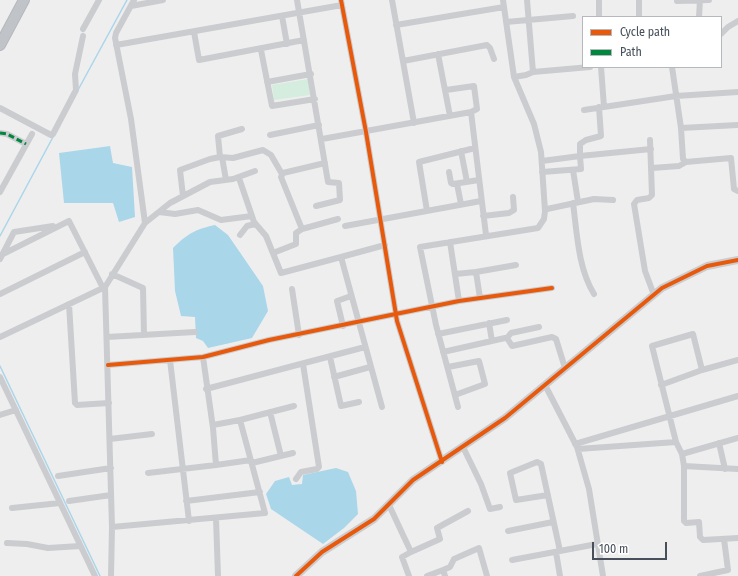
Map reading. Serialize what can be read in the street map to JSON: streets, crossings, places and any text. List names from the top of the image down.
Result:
{
  "legend": ["Cycle path", "Path"],
  "scale_bar": "100 m"
}
